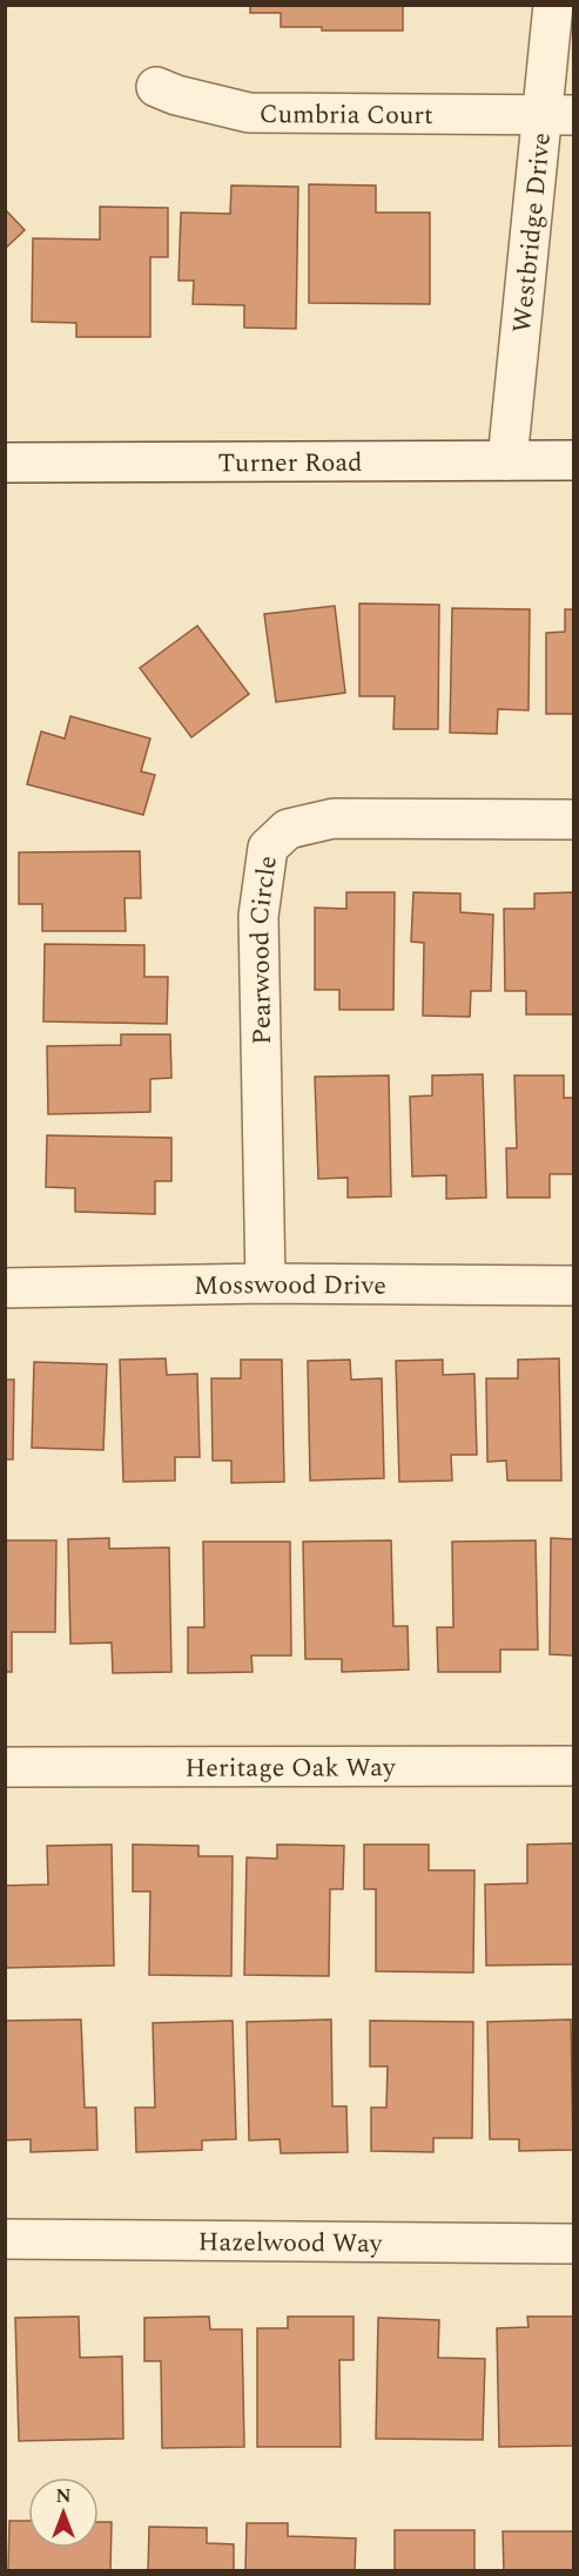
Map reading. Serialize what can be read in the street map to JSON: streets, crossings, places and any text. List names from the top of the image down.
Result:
{
  "streets": {
    "street": [
      "Cumbria Court",
      "Westbridge Drive",
      "Turner Road",
      "Pearwood Circle",
      "Mosswood Drive",
      "Heritage Oak Way",
      "Hazelwood Way"
    ]
  },
  "crossings": [
    ["Cumbria Court", "Westbridge Drive"],
    ["Westbridge Drive", "Turner Road"],
    ["Pearwood Circle", "Mosswood Drive"]
  ],
  "north": "top"
}
